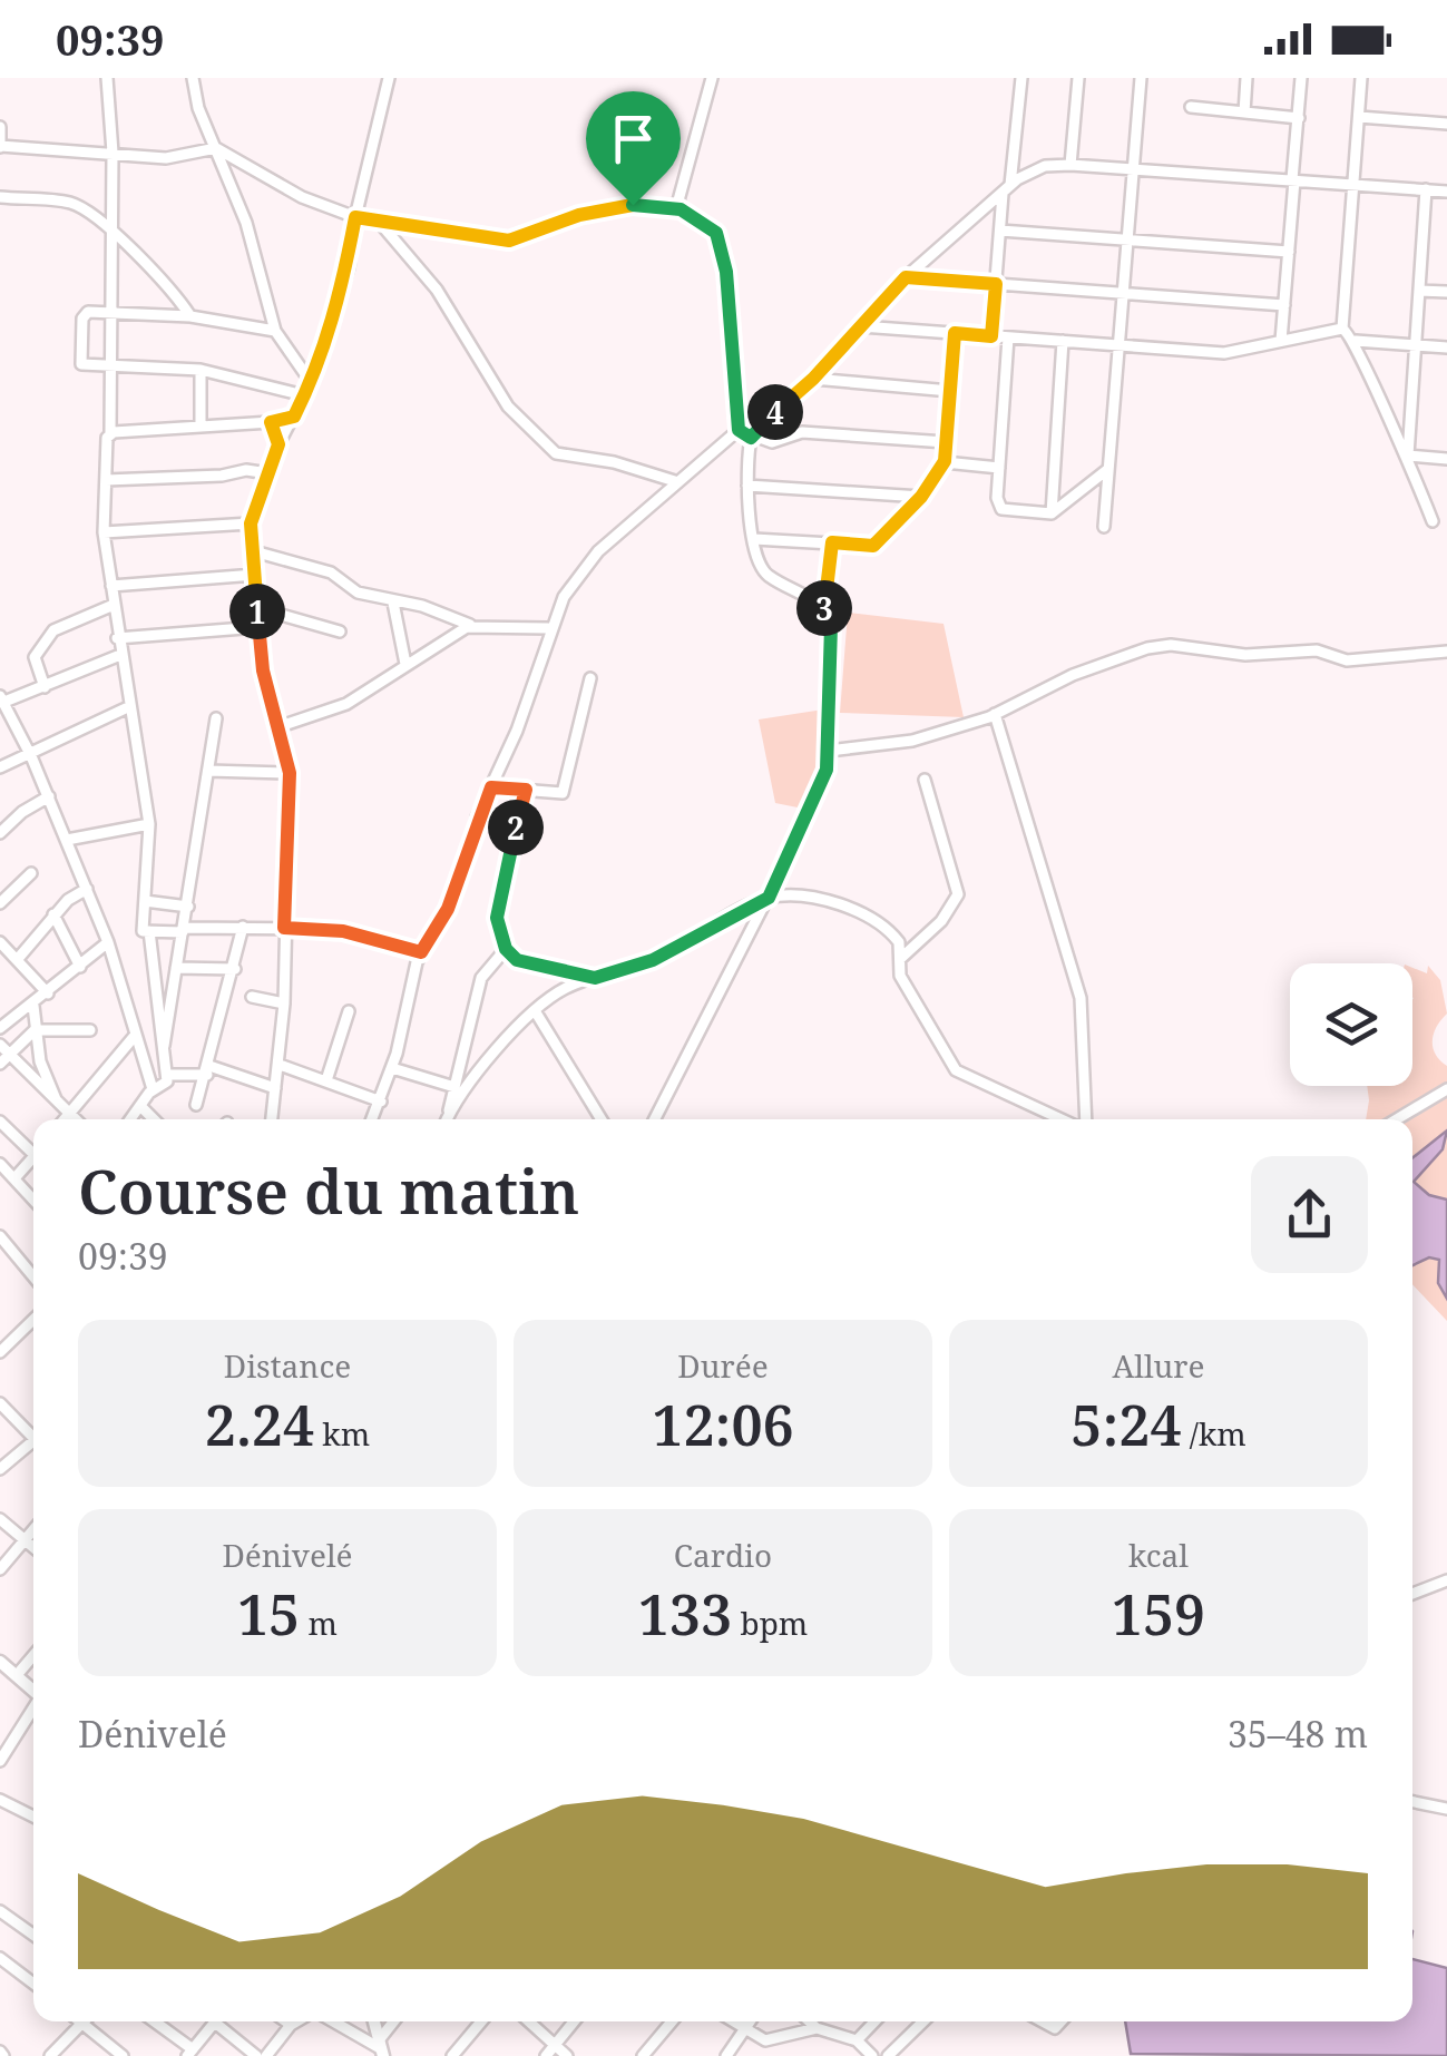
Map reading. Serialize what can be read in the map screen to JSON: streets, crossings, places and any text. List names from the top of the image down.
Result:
{
  "page": {
    "status": "09:39",
    "pins": [
      "4",
      "3",
      "1",
      "2"
    ],
    "heading": ["Course du matin", "09:39"],
    "stats": [
      ["Distance", "2.24 km"],
      ["Durée", "12:06"],
      ["Allure", "5:24 /km"],
      ["Dénivelé", "15 m"],
      ["Cardio", "133 bpm"],
      ["kcal", "159"]
    ],
    "chart": ["Dénivelé", "35–48 m"]
  }
}
